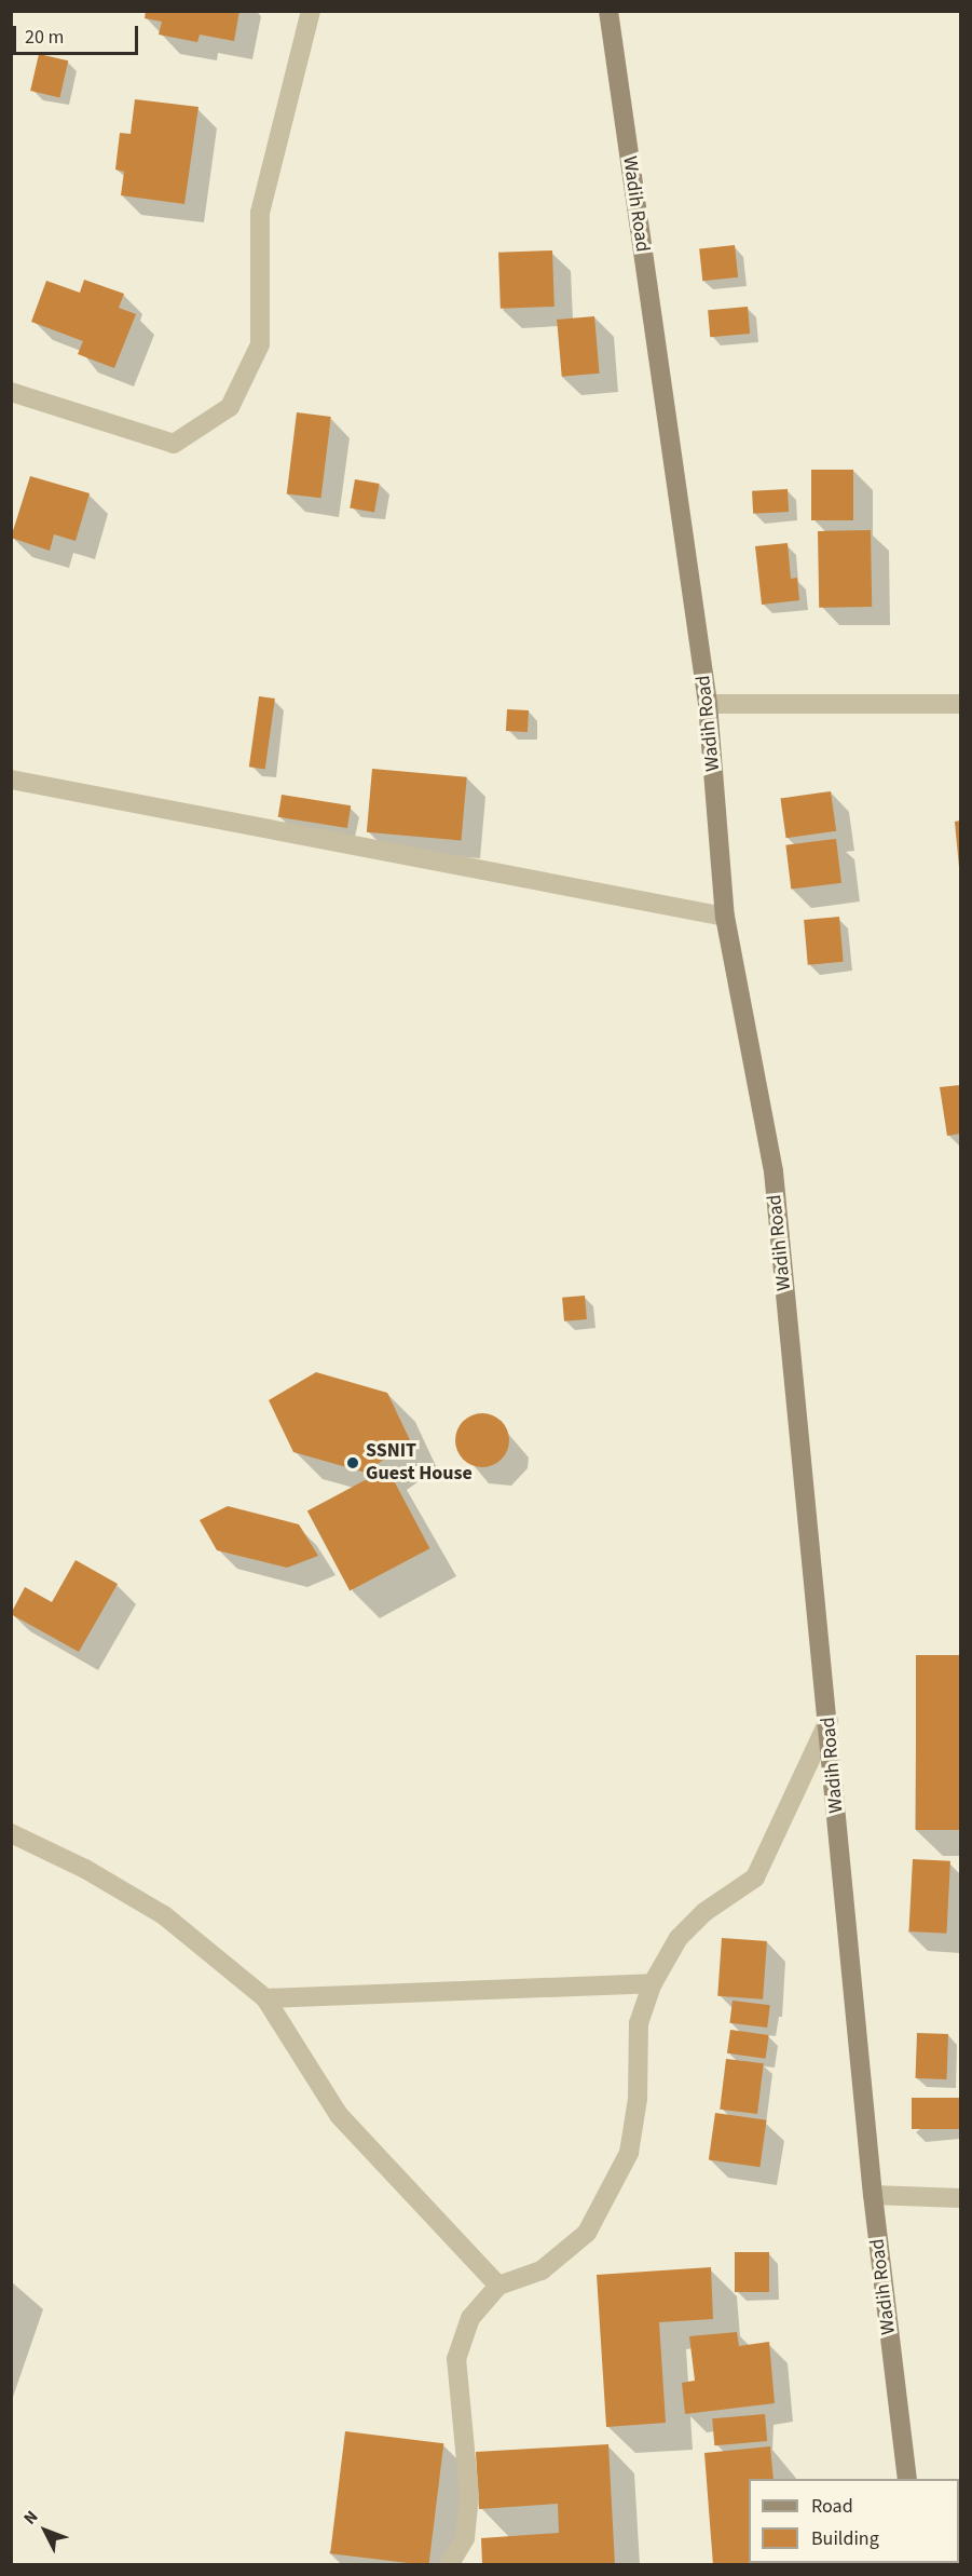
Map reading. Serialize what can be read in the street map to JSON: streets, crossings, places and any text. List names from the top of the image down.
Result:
{
  "streets": {
    "street": ["Wadih Road"]
  },
  "places": ["SSNIT Guest House"],
  "legend": ["Road", "Building"],
  "scale_bar": "20 m",
  "north": "top left"
}
